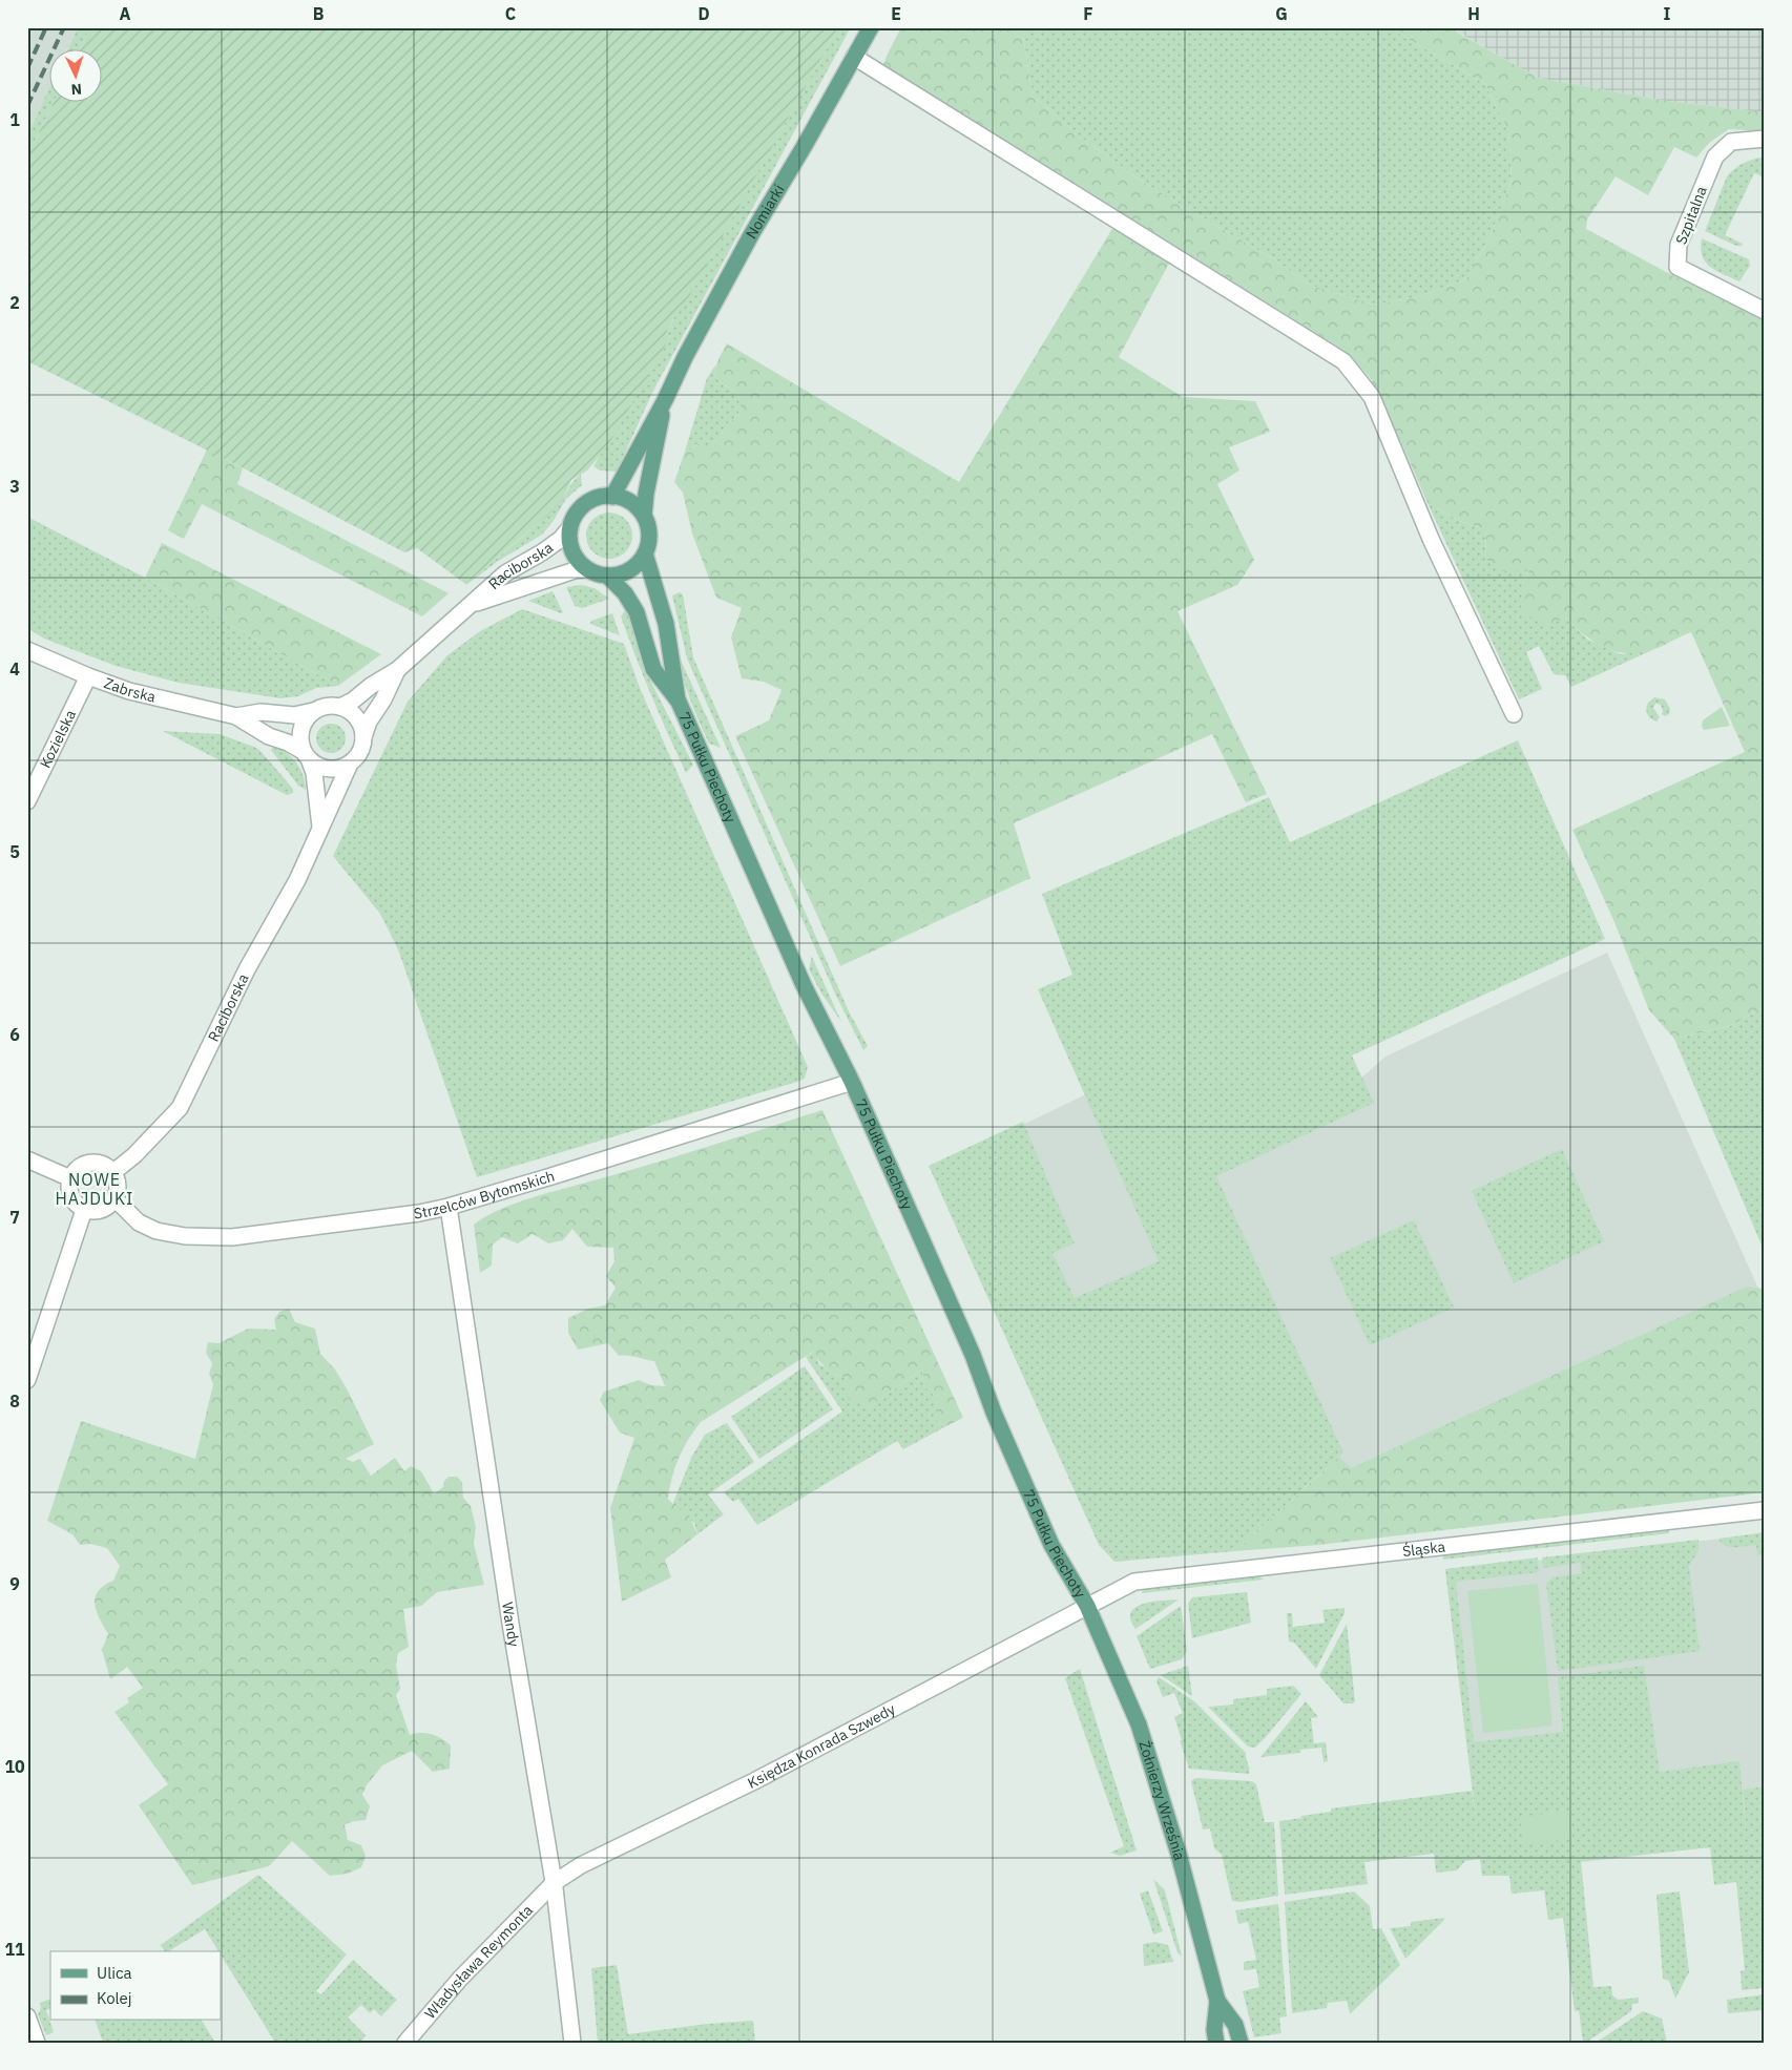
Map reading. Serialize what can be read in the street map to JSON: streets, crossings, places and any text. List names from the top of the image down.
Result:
{
  "streets": {
    "main road": ["Nomiarki", "75 Pułku Piechoty", "Żołnierzy Września"],
    "street": [
      "Szpitalna",
      "Raciborska",
      "Zabrska",
      "Kozielska",
      "Strzelców Bytomskich",
      "Śląska",
      "Wandy",
      "Księdza Konrada Szwedy",
      "Władysława Reymonta"
    ]
  },
  "crossings": [
    ["Nomiarki", "Raciborska"],
    ["Nomiarki", "75 Pułku Piechoty"],
    ["Raciborska", "Zabrska"],
    ["Raciborska", "75 Pułku Piechoty"],
    ["Raciborska", "Strzelców Bytomskich"],
    ["Zabrska", "Kozielska"],
    ["75 Pułku Piechoty", "Strzelców Bytomskich"],
    ["75 Pułku Piechoty", "Śląska"],
    ["75 Pułku Piechoty", "Księdza Konrada Szwedy"],
    ["75 Pułku Piechoty", "Żołnierzy Września"],
    ["Strzelców Bytomskich", "Wandy"],
    ["Śląska", "Księdza Konrada Szwedy"],
    ["Śląska", "Żołnierzy Września"],
    ["Wandy", "Księdza Konrada Szwedy"],
    ["Wandy", "Władysława Reymonta"],
    ["Księdza Konrada Szwedy", "Żołnierzy Września"],
    ["Księdza Konrada Szwedy", "Władysława Reymonta"]
  ],
  "districts": ["NOWE HAJDUKI"],
  "legend": ["Ulica", "Kolej"],
  "north": "bottom",
  "grid": {
    "columns": [
      "A",
      "B",
      "C",
      "D",
      "E",
      "F",
      "G",
      "H",
      "I"
    ],
    "rows": [
      "1",
      "2",
      "3",
      "4",
      "5",
      "6",
      "7",
      "8",
      "9",
      "10",
      "11"
    ]
  }
}
